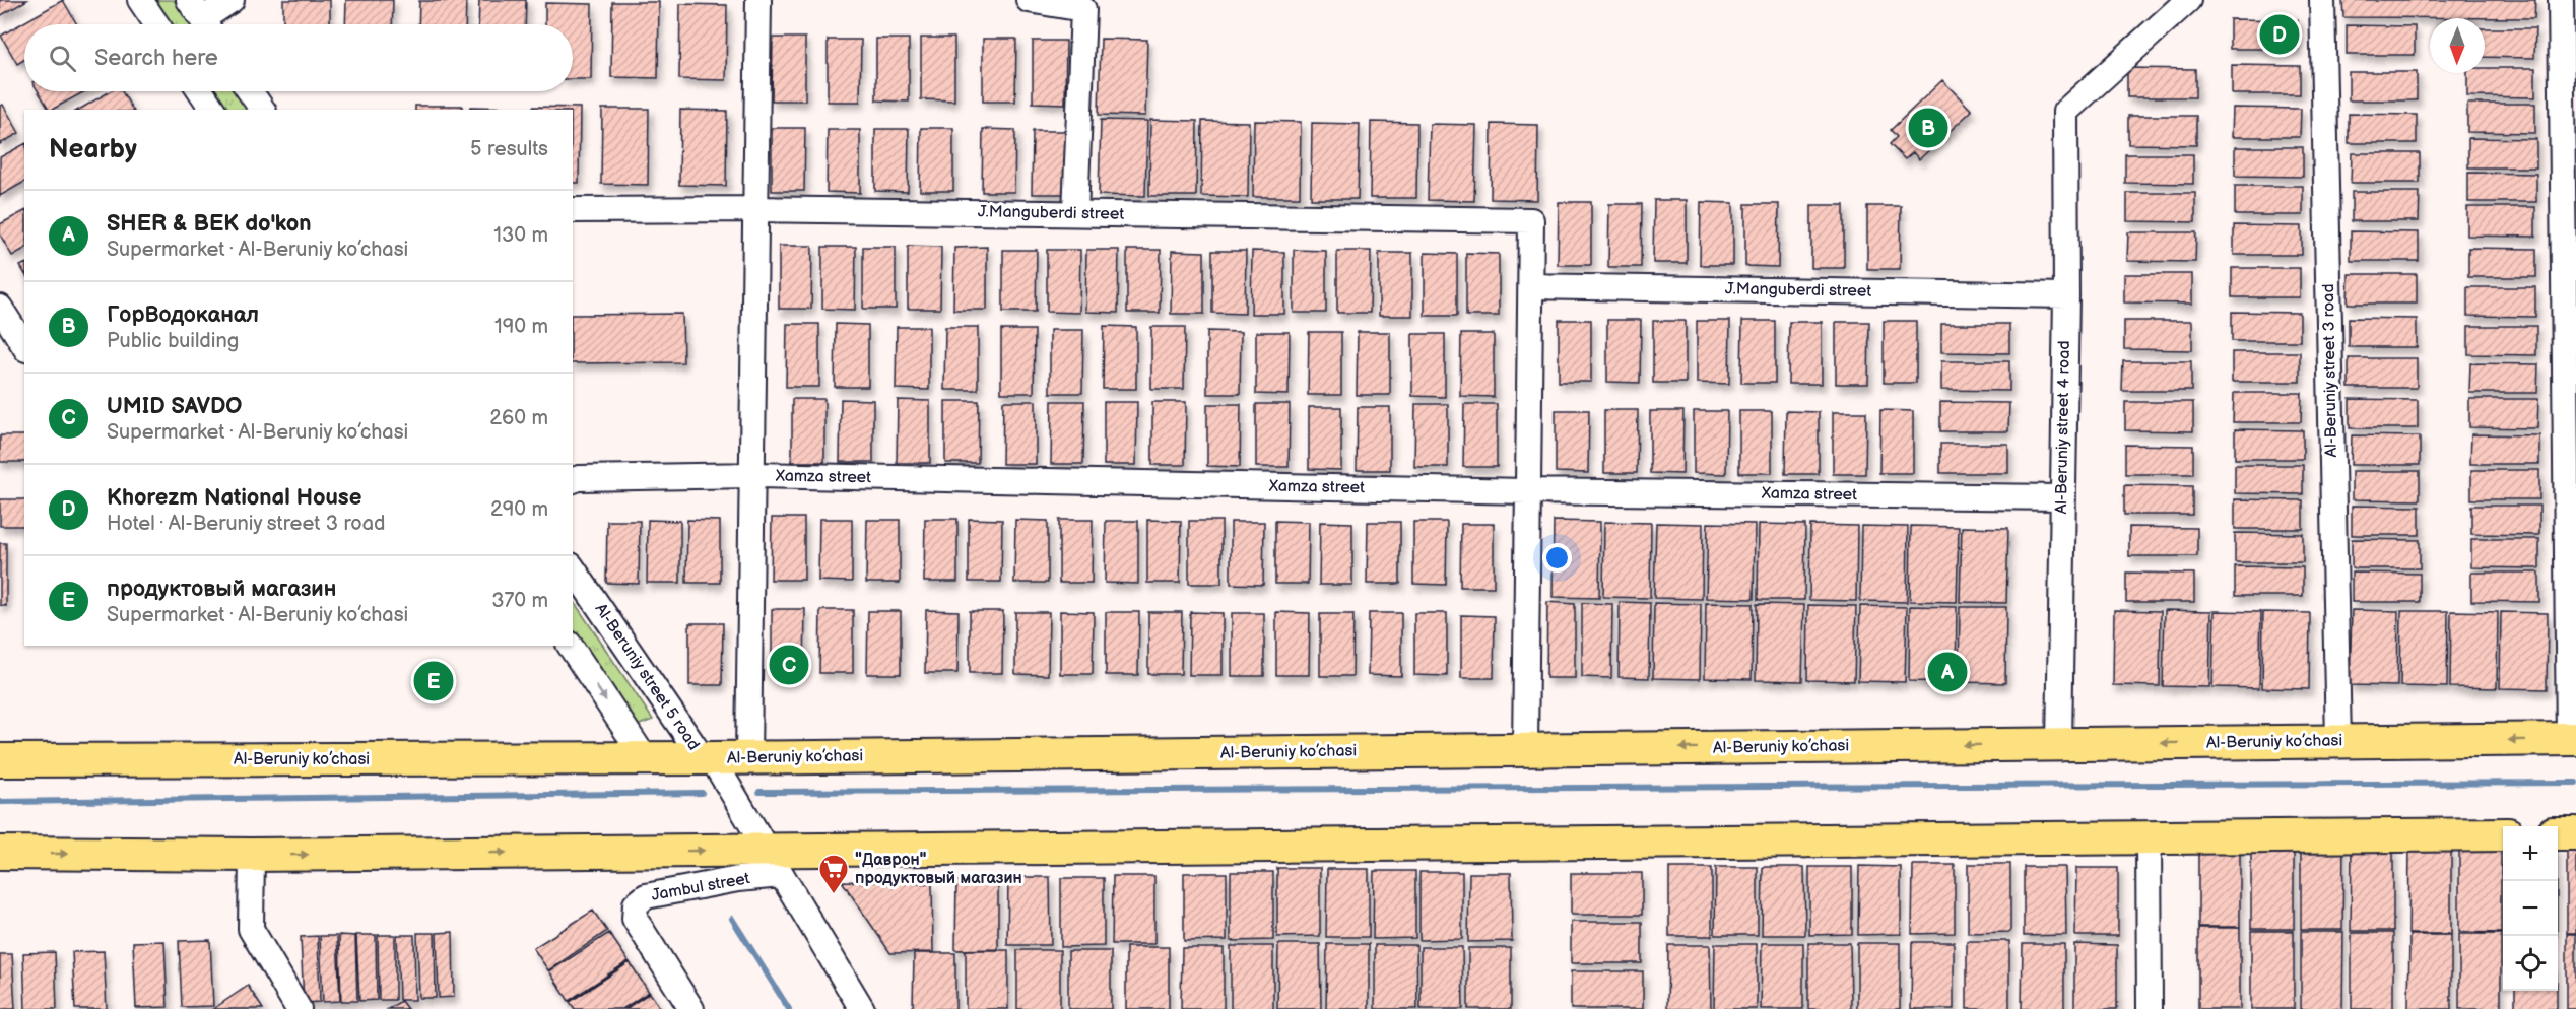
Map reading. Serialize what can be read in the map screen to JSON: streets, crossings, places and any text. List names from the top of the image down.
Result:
{
  "streets": {
    "main road": ["Al-Beruniy ko’chasi"],
    "street": [
      "J.Manguberdi street",
      "Al-Beruniy street 3 road",
      "Al-Beruniy street 4 road",
      "Xamza street",
      "Al-Beruniy street 5 road",
      "Jambul street"
    ]
  },
  "crossings": [
    ["J.Manguberdi street", "Al-Beruniy street 4 road"],
    ["Al-Beruniy street 3 road", "Al-Beruniy ko’chasi"],
    ["Al-Beruniy street 4 road", "Xamza street"],
    ["Al-Beruniy street 4 road", "Al-Beruniy ko’chasi"],
    ["Al-Beruniy street 5 road", "Al-Beruniy ko’chasi"]
  ],
  "places": {
    "supermarket": ["\"Даврон\" продуктовый магазин"]
  },
  "north": "bottom",
  "page": {
    "pins": [
      "D",
      "B",
      "C",
      "A",
      "E"
    ],
    "search": "Search here",
    "heading": ["Nearby", "5 results"],
    "list": [
      {
        "mark": "A",
        "name": "SHER & BEK do'kon",
        "note": "Supermarket · Al-Beruniy ko’chasi",
        "value": "130 m"
      },
      {
        "mark": "B",
        "name": "ГорВодоканал",
        "note": "Public building",
        "value": "190 m"
      },
      {
        "mark": "C",
        "name": "UMID SAVDO",
        "note": "Supermarket · Al-Beruniy ko’chasi",
        "value": "260 m"
      },
      {
        "mark": "D",
        "name": "Khorezm National House",
        "note": "Hotel · Al-Beruniy street 3 road",
        "value": "290 m"
      },
      {
        "mark": "E",
        "name": "продуктовый магазин",
        "note": "Supermarket · Al-Beruniy ko’chasi",
        "value": "370 m"
      }
    ],
    "map_buttons": ["+", "−"]
  }
}
